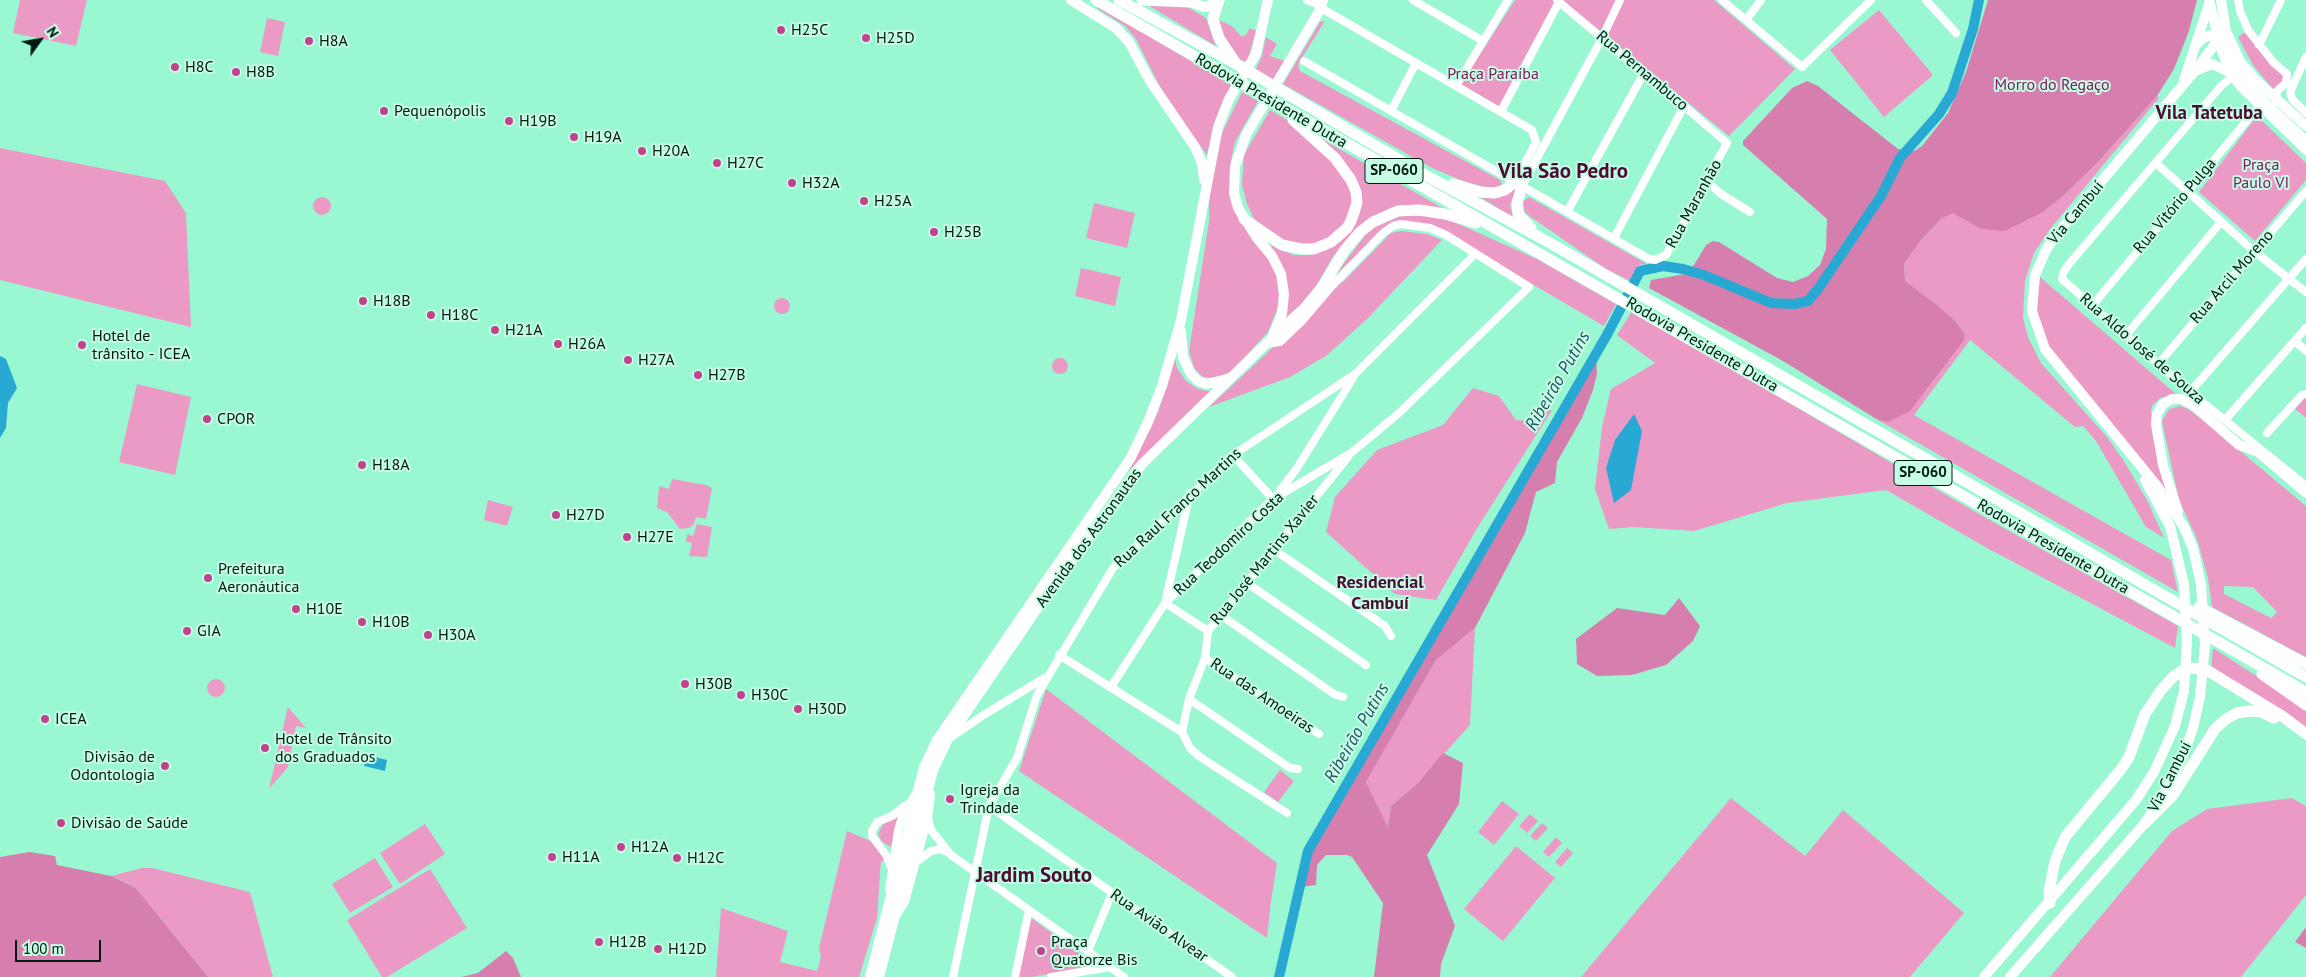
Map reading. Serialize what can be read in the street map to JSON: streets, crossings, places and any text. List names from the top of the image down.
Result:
{
  "streets": {
    "highway": ["Rodovia Presidente Dutra", "SP-060"],
    "main road": ["Via Cambuí", "Avenida dos Astronautas"],
    "street": [
      "Rua Pernambuco",
      "Rua Maranhão",
      "Rua Vitório Pulga",
      "Rua Arcil Moreno",
      "Rua Aldo José de Souza",
      "Rua Raul Franco Martins",
      "Rua Teodomiro Costa",
      "Rua José Martins Xavier",
      "Rua das Amoeiras",
      "Rua Avião Alvear"
    ]
  },
  "crossings": [
    ["Rua Pernambuco", "Rua Maranhão"],
    ["Rua Vitório Pulga", "Rua Aldo José de Souza"],
    ["Rua Arcil Moreno", "Rua Aldo José de Souza"],
    ["Rua Raul Franco Martins", "Avenida dos Astronautas"],
    ["Rua Raul Franco Martins", "Rua Teodomiro Costa"],
    ["Rua Teodomiro Costa", "Rua José Martins Xavier"],
    ["Rua José Martins Xavier", "Rua das Amoeiras"]
  ],
  "districts": [
    "Vila Tatetuba",
    "Vila São Pedro",
    "Residencial Cambuí",
    "Jardim Souto"
  ],
  "water": ["Ribeirão Putins"],
  "parks": ["Praça Paraíba", "Morro do Regaço", "Praça Paulo VI"],
  "places": [
    "H25C",
    "H25D",
    "H8A",
    "H8C",
    "H8B",
    "Pequenópolis",
    "H19B",
    "H19A",
    "H20A",
    "H27C",
    "H32A",
    "H25A",
    "H25B",
    "H18B",
    "H18C",
    "H21A",
    "H26A",
    "Hotel de trânsito - ICEA",
    "H27A",
    "H27B",
    "CPOR",
    "H18A",
    "H27D",
    "H27E",
    "Prefeitura Aeronáutica",
    "H10E",
    "H10B",
    "GIA",
    "H30A",
    "H30B",
    "H30C",
    "H30D",
    "ICEA",
    "Hotel de Trânsito dos Graduados",
    "Divisão de Odontologia",
    "Igreja da Trindade",
    "Divisão de Saúde",
    "H12A",
    "H11A",
    "H12C",
    "H12B",
    "H12D",
    "Praça Quatorze Bis"
  ],
  "scale_bar": "100 m",
  "north": "top right"
}
